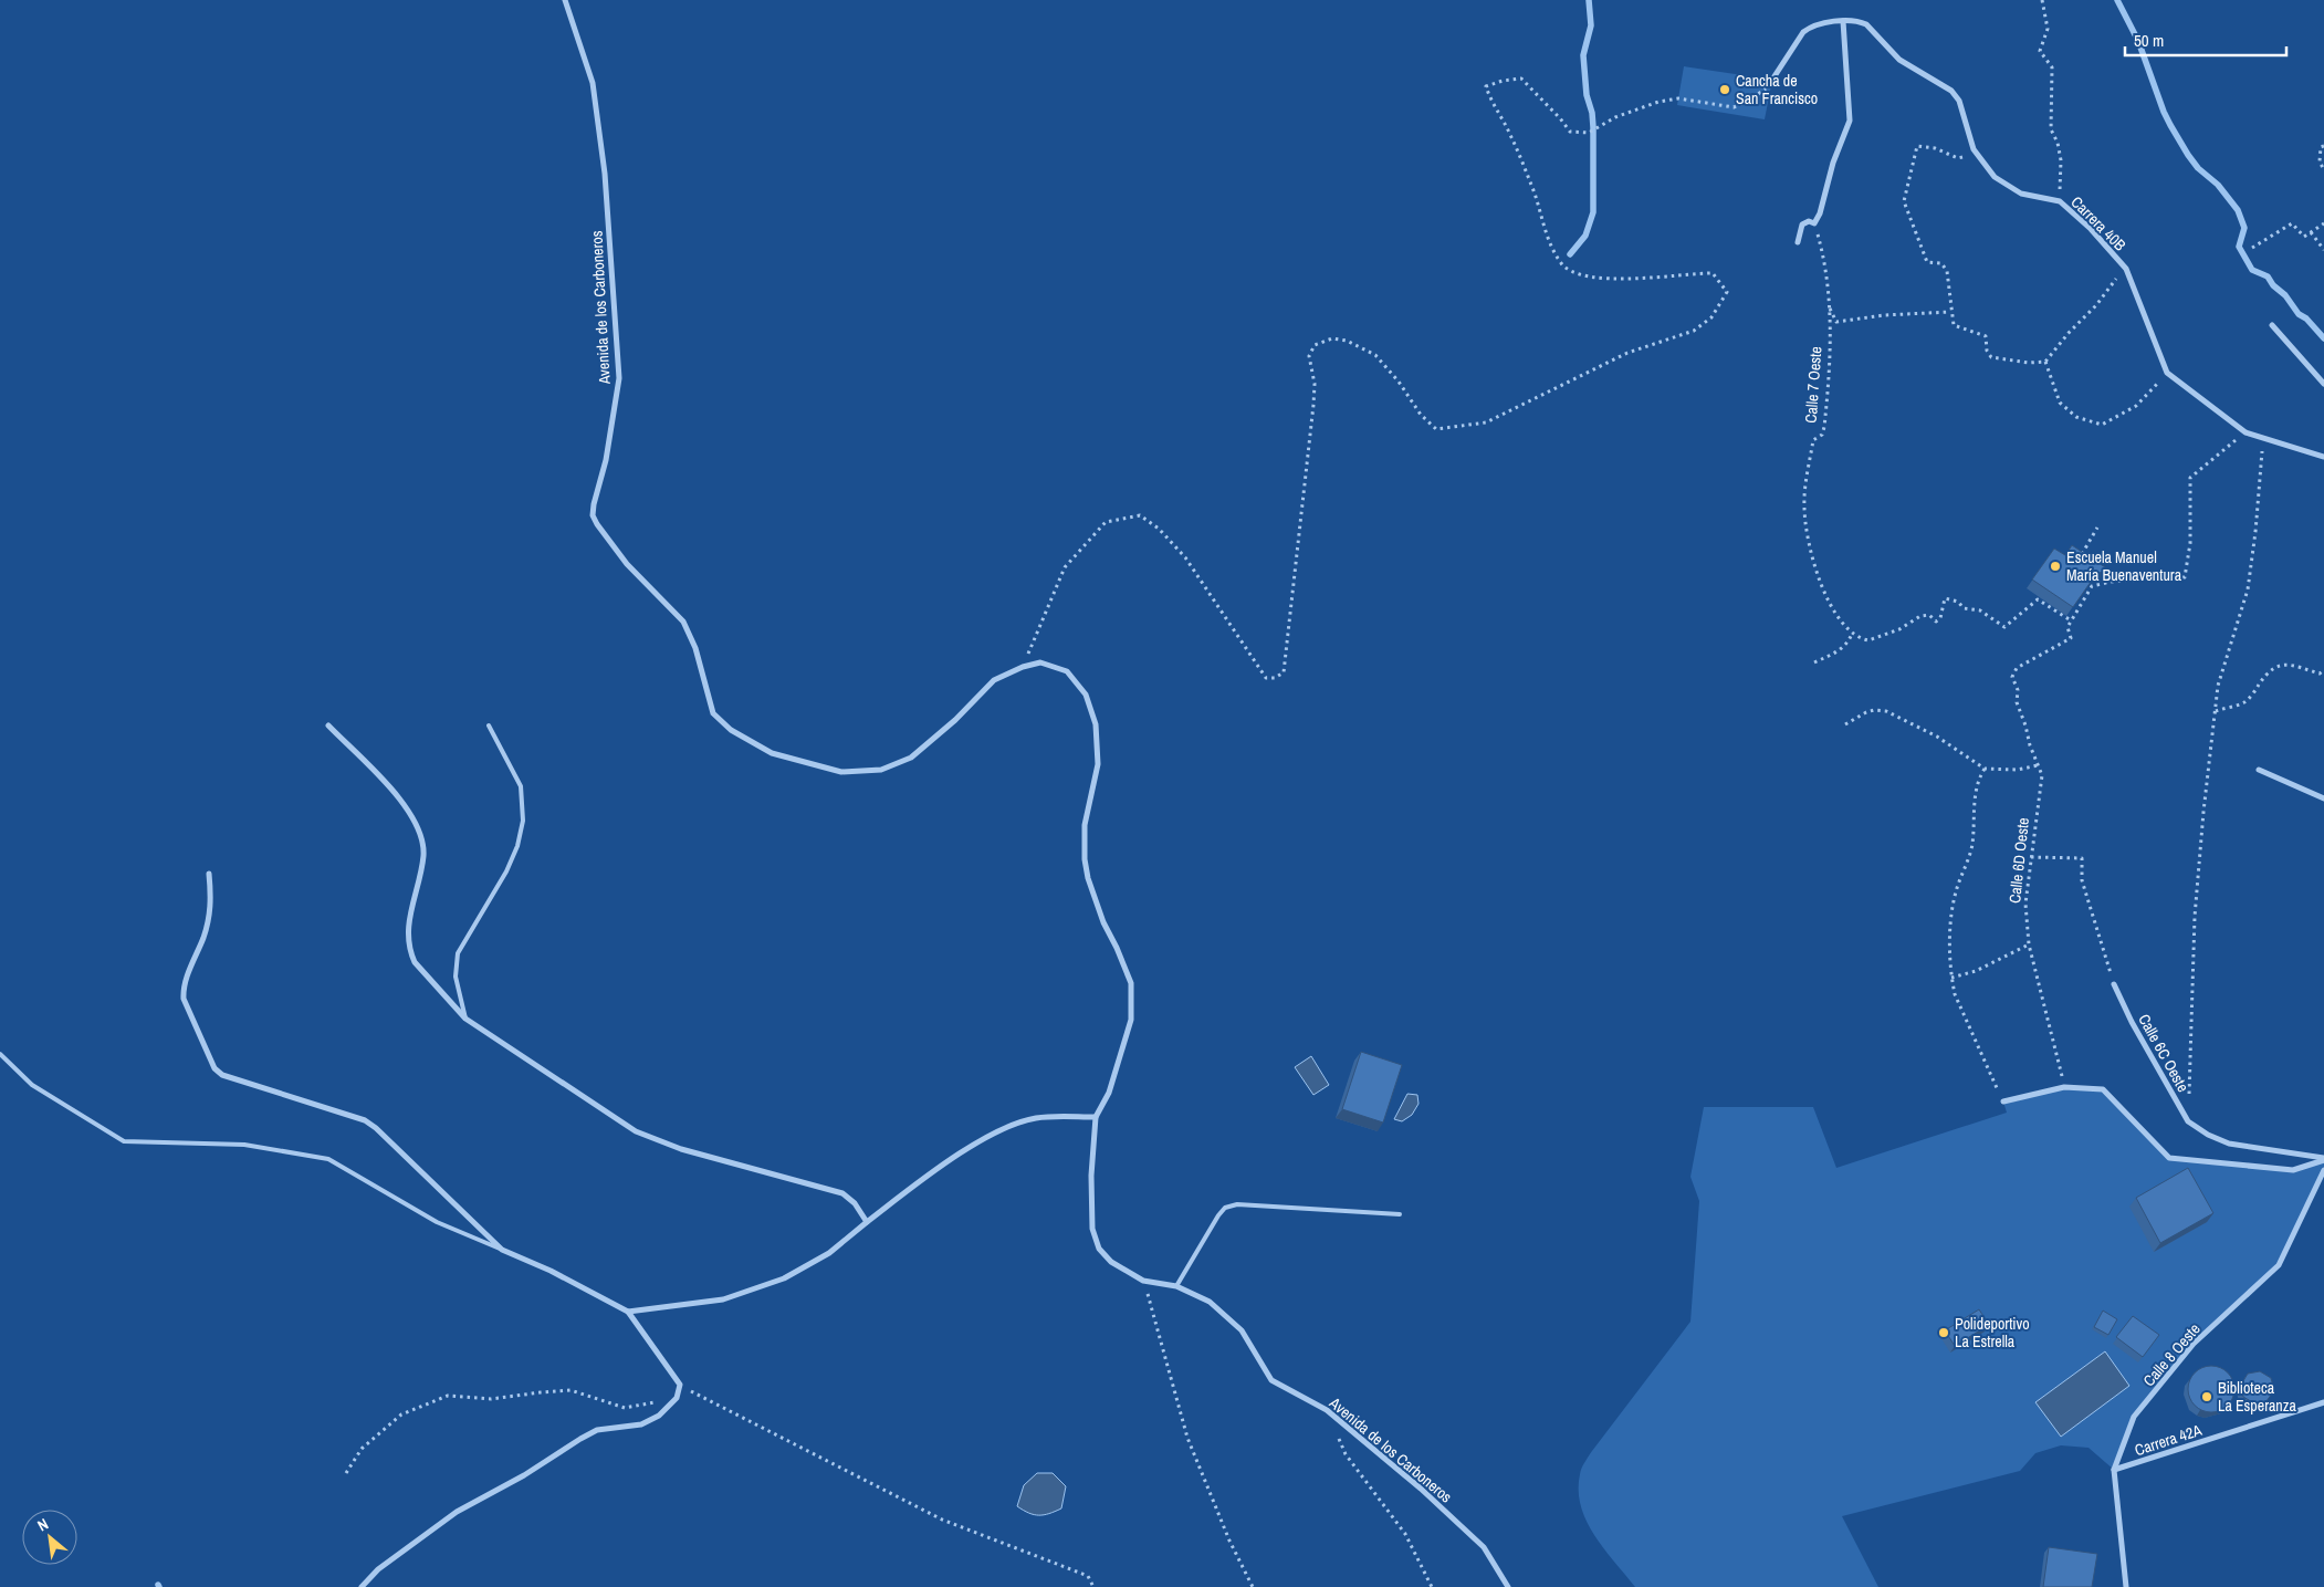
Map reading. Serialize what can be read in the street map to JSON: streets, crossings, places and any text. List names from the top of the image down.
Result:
{
  "streets": {
    "street": [
      "Carrera 40B",
      "Avenida de los Carboneros",
      "Calle 6C Oeste",
      "Calle 8 Oeste",
      "Carrera 42A"
    ],
    "path": ["Calle 7 Oeste", "Calle 6D Oeste"]
  },
  "crossings": [
    ["Calle 8 Oeste", "Carrera 42A"]
  ],
  "places": [
    "Cancha de San Francisco",
    "Escuela Manuel María Buenaventura",
    "Polideportivo La Estrella",
    "Biblioteca La Esperanza"
  ],
  "scale_bar": "50 m",
  "north": "top left"
}
